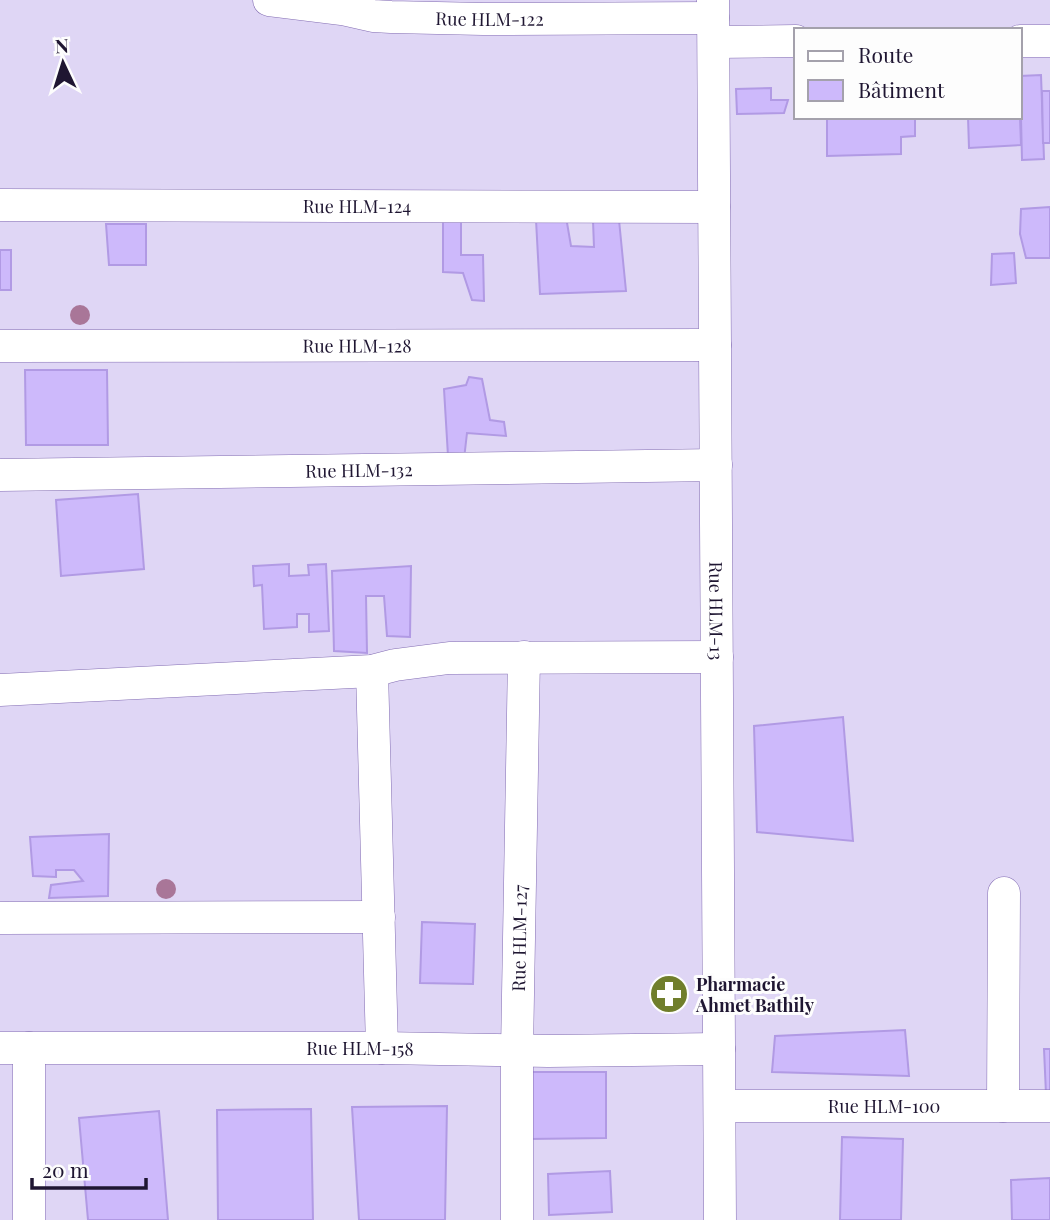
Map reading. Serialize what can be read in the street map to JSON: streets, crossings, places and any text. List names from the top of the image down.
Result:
{
  "streets": {
    "street": [
      "Rue HLM-122",
      "Rue HLM-124",
      "Rue HLM-128",
      "Rue HLM-132",
      "Rue HLM-13",
      "Rue HLM-127",
      "Rue HLM-158",
      "Rue HLM-100"
    ]
  },
  "crossings": [
    ["Rue HLM-122", "Rue HLM-13"],
    ["Rue HLM-124", "Rue HLM-13"],
    ["Rue HLM-128", "Rue HLM-13"],
    ["Rue HLM-132", "Rue HLM-13"],
    ["Rue HLM-13", "Rue HLM-158"],
    ["Rue HLM-13", "Rue HLM-100"],
    ["Rue HLM-127", "Rue HLM-158"]
  ],
  "places": {
    "pharmacy": ["Pharmacie Ahmet Bathily"]
  },
  "legend": ["Route", "Bâtiment"],
  "scale_bar": "20 m",
  "north": "top"
}
